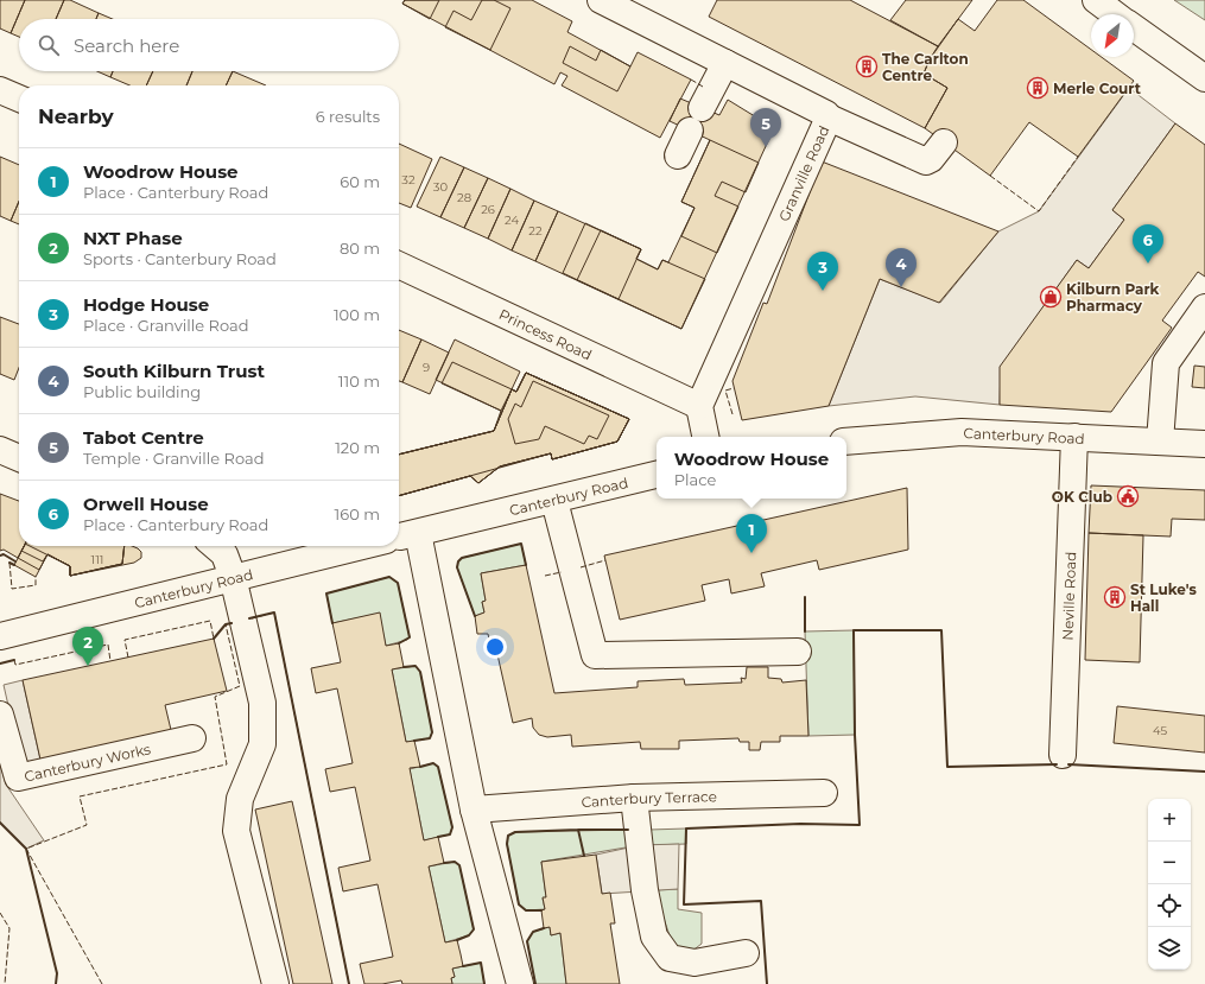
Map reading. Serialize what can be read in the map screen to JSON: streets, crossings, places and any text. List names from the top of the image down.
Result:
{
  "streets": {
    "street": [
      "Granville Road",
      "Princess Road",
      "Canterbury Road",
      "Neville Road",
      "Canterbury Works",
      "Canterbury Terrace"
    ]
  },
  "crossings": [
    ["Granville Road", "Princess Road"],
    ["Canterbury Road", "Neville Road"]
  ],
  "places": {
    "building": ["The Carlton Centre", "Merle Court", "St Luke's Hall"],
    "shop": ["Kilburn Park Pharmacy"],
    "public building": ["OK Club"]
  },
  "house_numbers": [
    "32",
    "30",
    "28",
    "26",
    "24",
    "22",
    "9",
    "111",
    "45"
  ],
  "north": "bottom left",
  "page": {
    "search": "Search here",
    "heading": ["Nearby", "6 results"],
    "pins": [
      "5",
      "6",
      "4",
      "3",
      "1",
      "2"
    ],
    "list": [
      {
        "mark": "1",
        "name": "Woodrow House",
        "note": "Place · Canterbury Road",
        "value": "60 m"
      },
      {
        "mark": "2",
        "name": "NXT Phase",
        "note": "Sports · Canterbury Road",
        "value": "80 m"
      },
      {
        "mark": "3",
        "name": "Hodge House",
        "note": "Place · Granville Road",
        "value": "100 m"
      },
      {
        "mark": "4",
        "name": "South Kilburn Trust",
        "note": "Public building",
        "value": "110 m"
      },
      {
        "mark": "5",
        "name": "Tabot Centre",
        "note": "Temple · Granville Road",
        "value": "120 m"
      },
      {
        "mark": "6",
        "name": "Orwell House",
        "note": "Place · Canterbury Road",
        "value": "160 m"
      }
    ],
    "popup": ["Woodrow House", "Place"],
    "map_buttons": ["+", "−"]
  }
}
